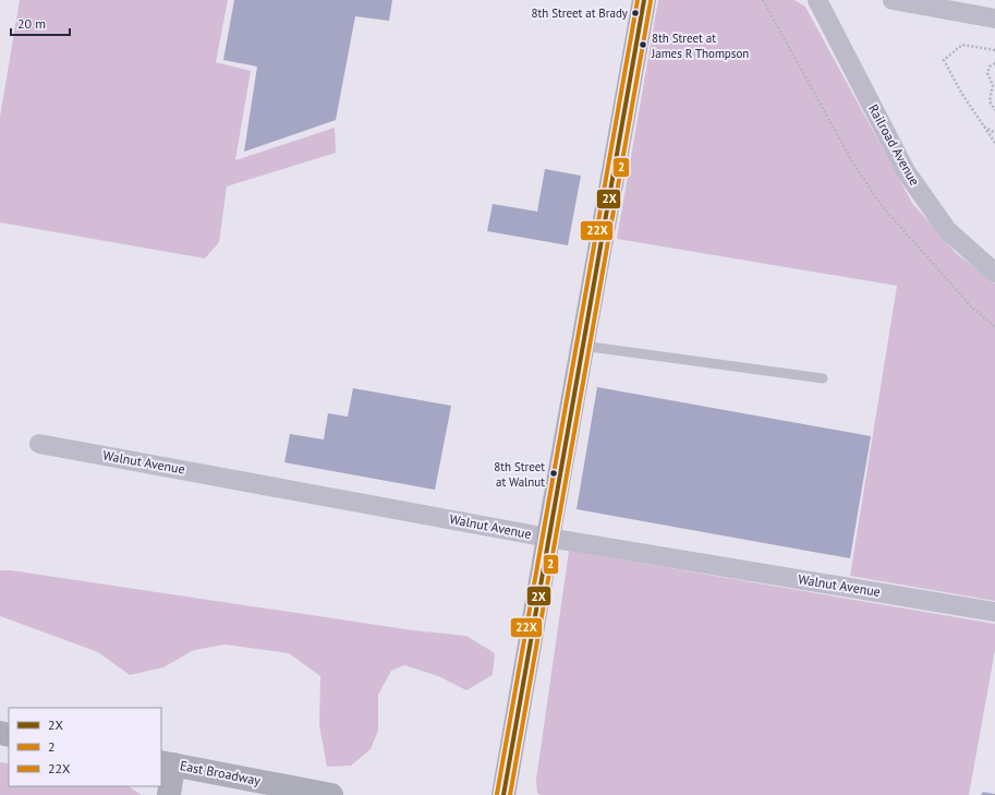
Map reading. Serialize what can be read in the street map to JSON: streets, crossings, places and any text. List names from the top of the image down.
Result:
{
  "streets": {
    "main road": ["East Broadway"],
    "street": ["Railroad Avenue", "Walnut Avenue"]
  },
  "places": ["8th Street at Brady", "8th Street at James R Thompson", "8th Street at Walnut"],
  "lines": ["transit line 2X", "transit line 22X", "transit line 2"],
  "legend": ["2X", "2", "22X"],
  "scale_bar": "20 m"
}
